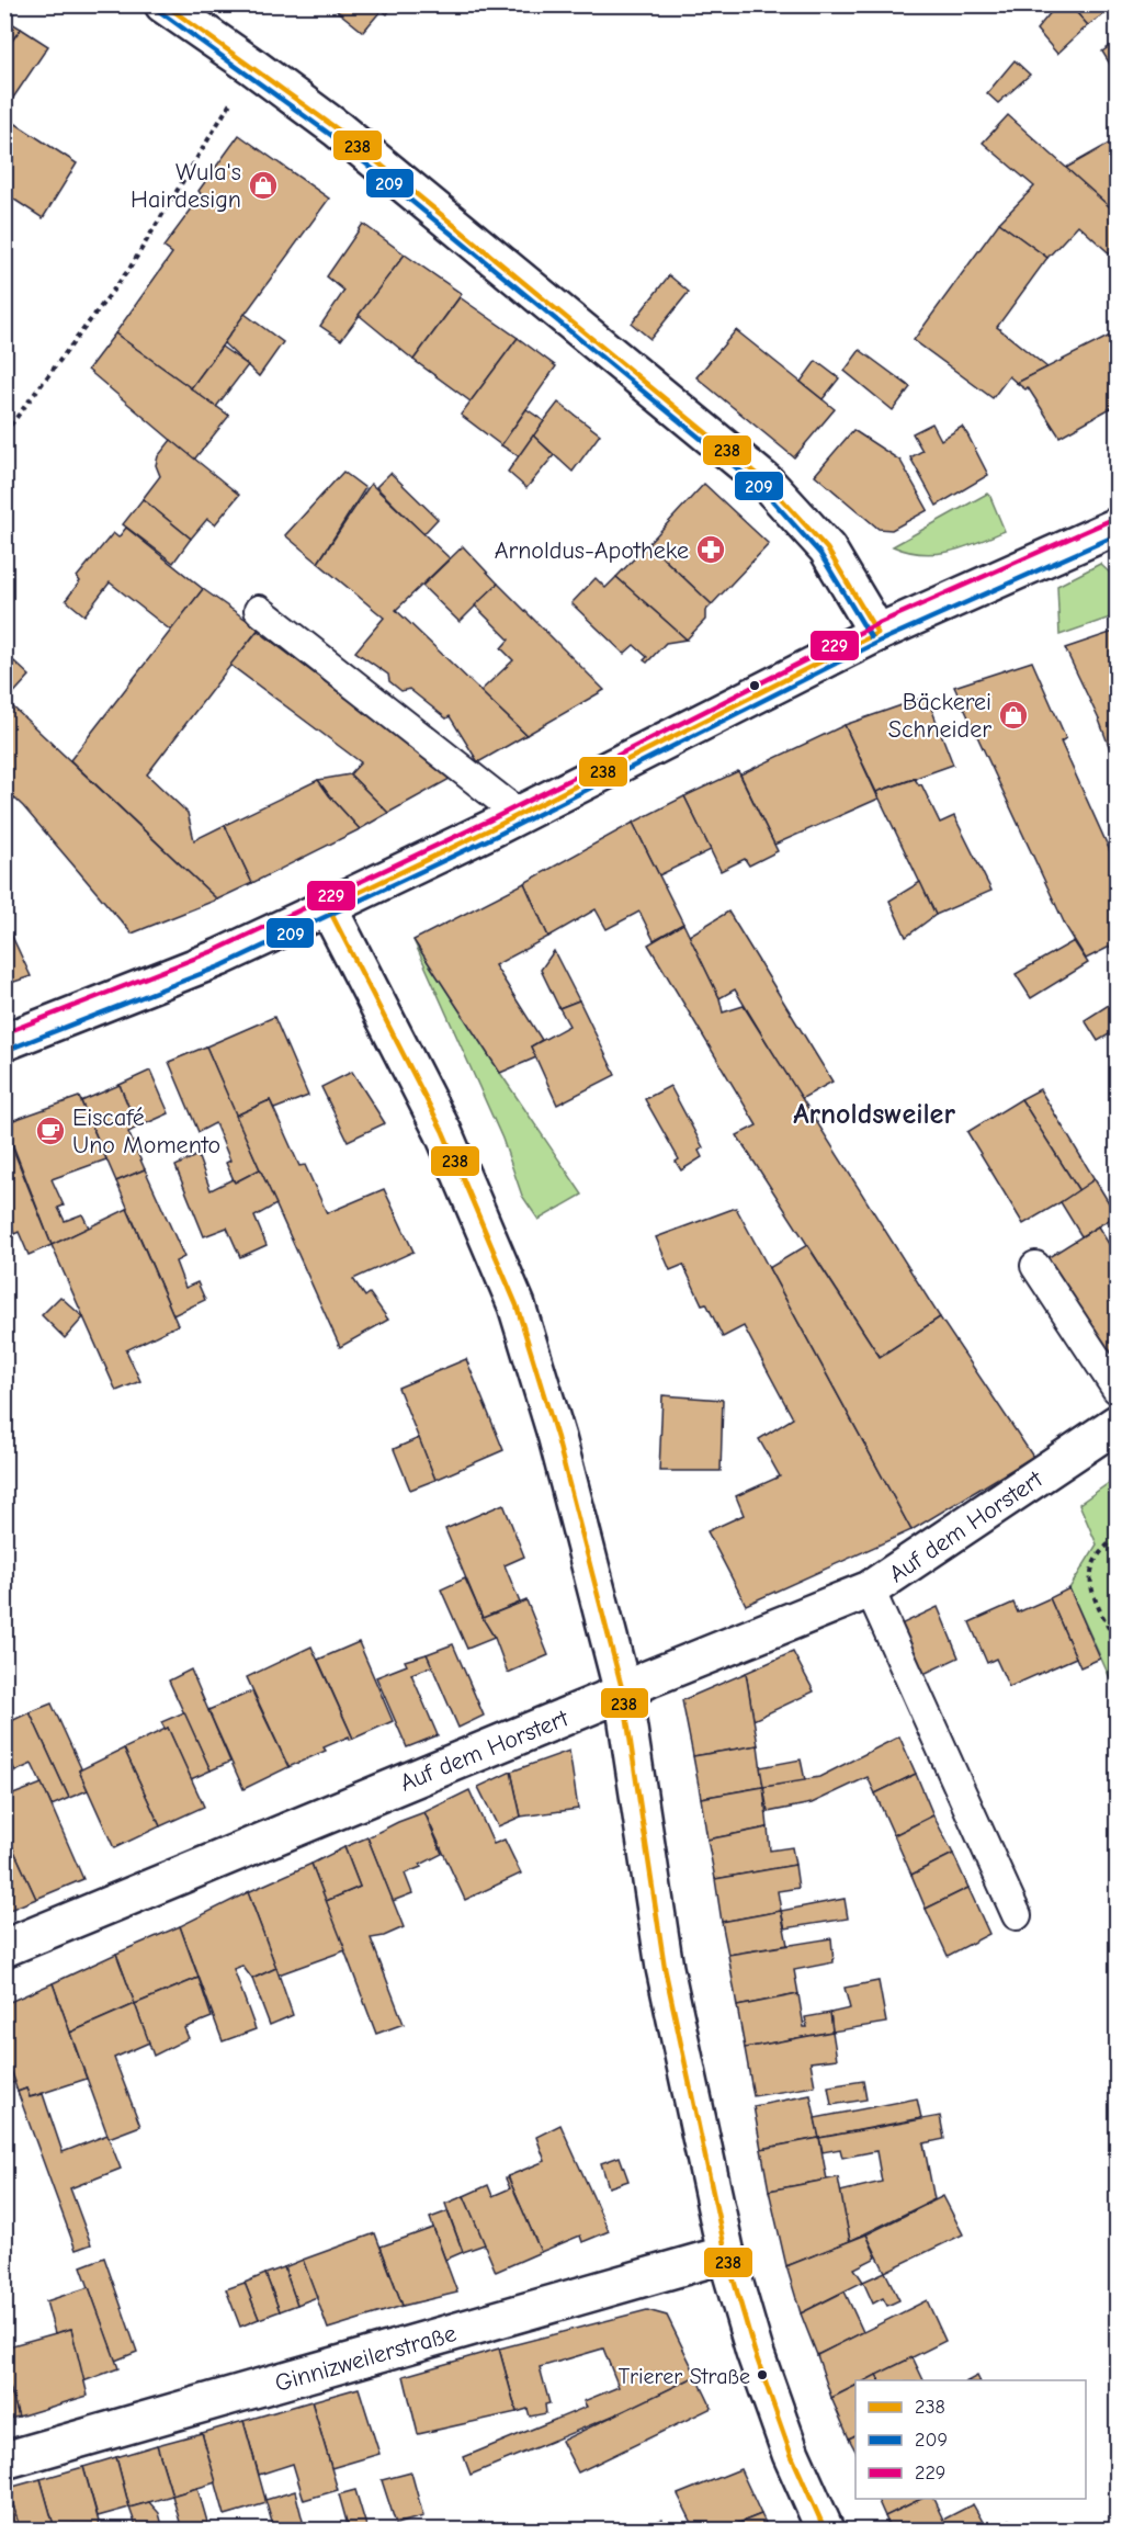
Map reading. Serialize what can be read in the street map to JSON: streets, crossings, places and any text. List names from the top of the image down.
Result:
{
  "streets": {
    "street": ["Auf dem Horstert", "Ginnizweilerstraße"]
  },
  "districts": ["Arnoldsweiler"],
  "places": {
    "shop": ["Wula's Hairdesign", "Bäckerei Schneider"],
    "pharmacy": ["Arnoldus-Apotheke"],
    "cafe": ["Eiscafé Uno Momento"],
    "other": ["Trierer Straße"]
  },
  "lines": ["transit line 238", "transit line 209", "transit line 229"],
  "legend": ["238", "209", "229"]
}
